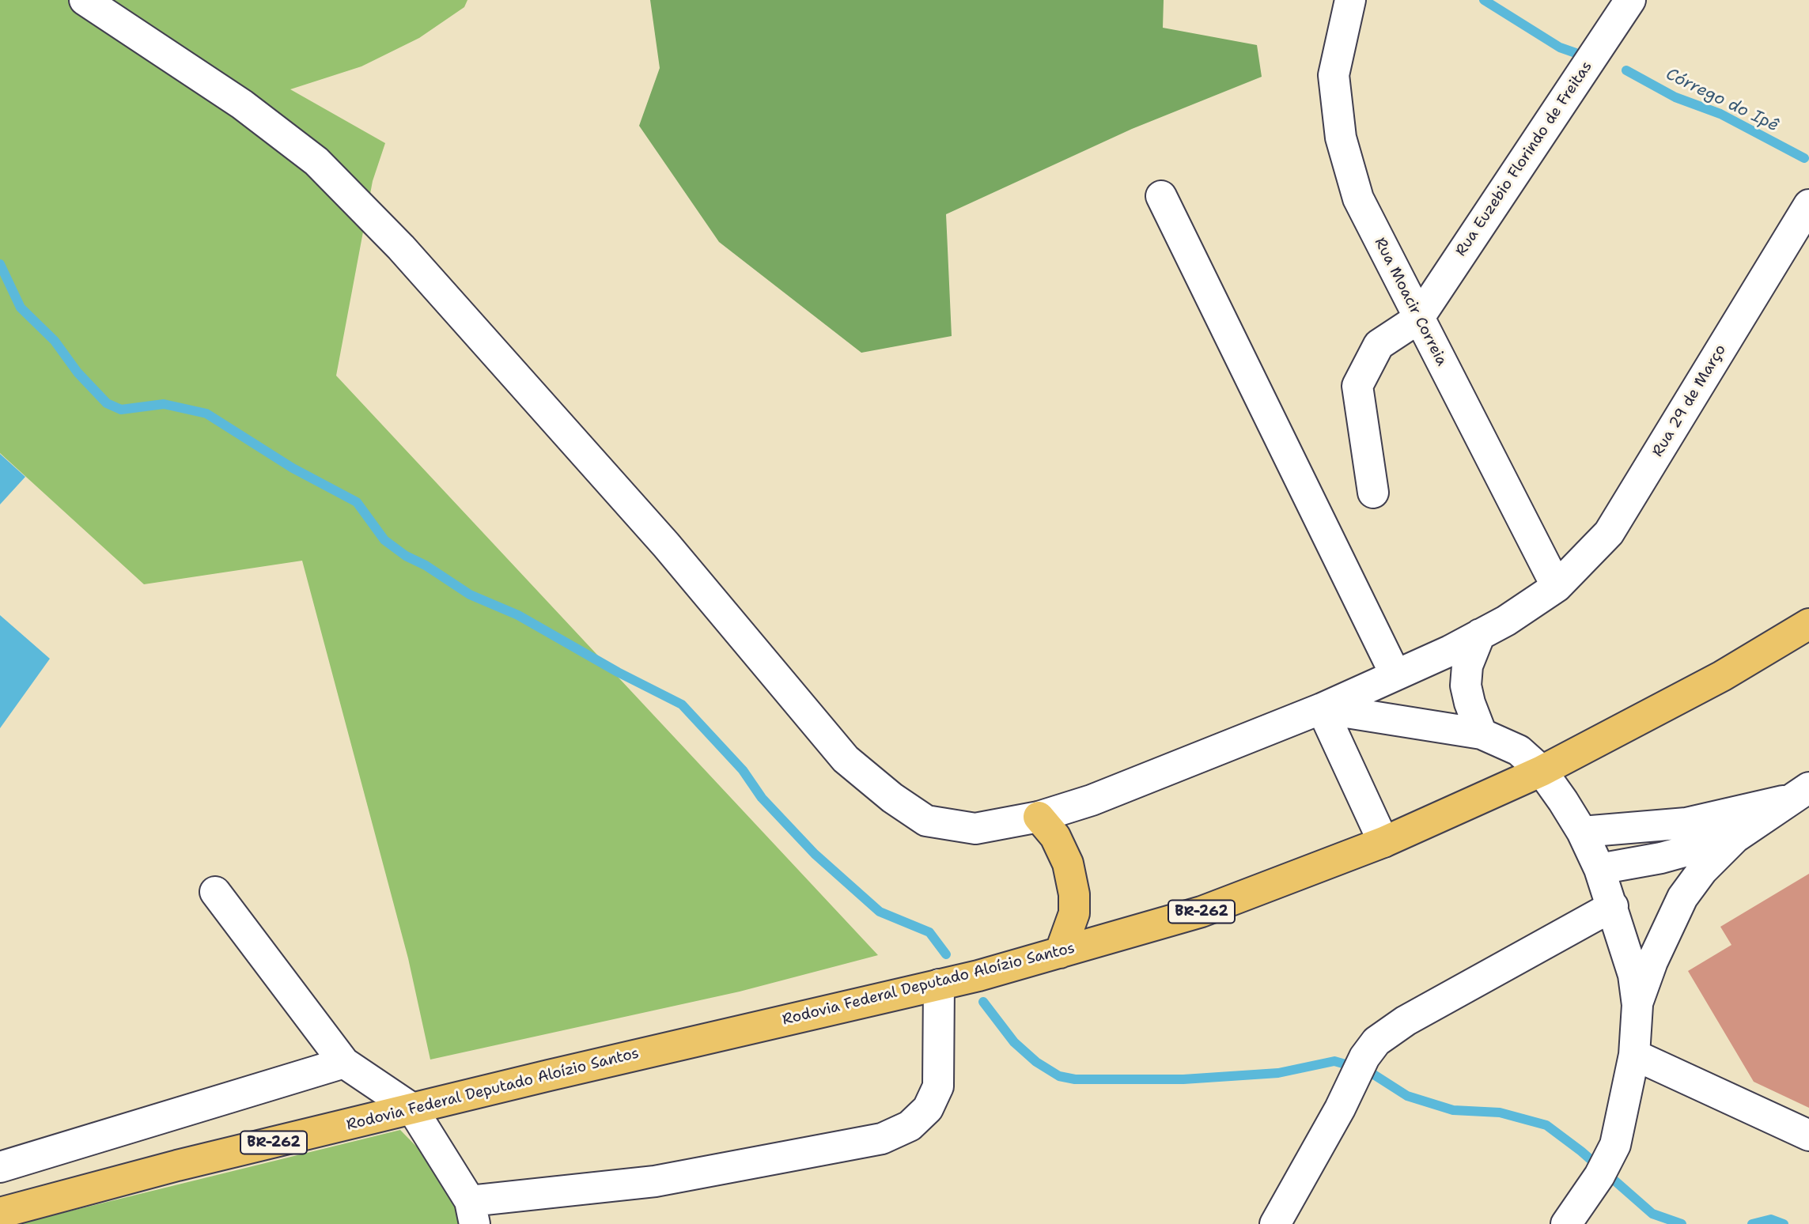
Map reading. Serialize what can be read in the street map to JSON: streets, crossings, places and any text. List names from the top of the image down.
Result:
{
  "streets": {
    "highway": ["BR-262", "Rodovia Federal Deputado Aloízio Santos"],
    "street": ["Rua Euzebio Florindo de Freitas", "Rua Moacir Correia", "Rua 29 de Março"]
  },
  "crossings": [
    ["Rua Euzebio Florindo de Freitas", "Rua Moacir Correia"],
    ["Rua Moacir Correia", "Rua 29 de Março"]
  ],
  "water": ["Córrego do Ipê"]
}
